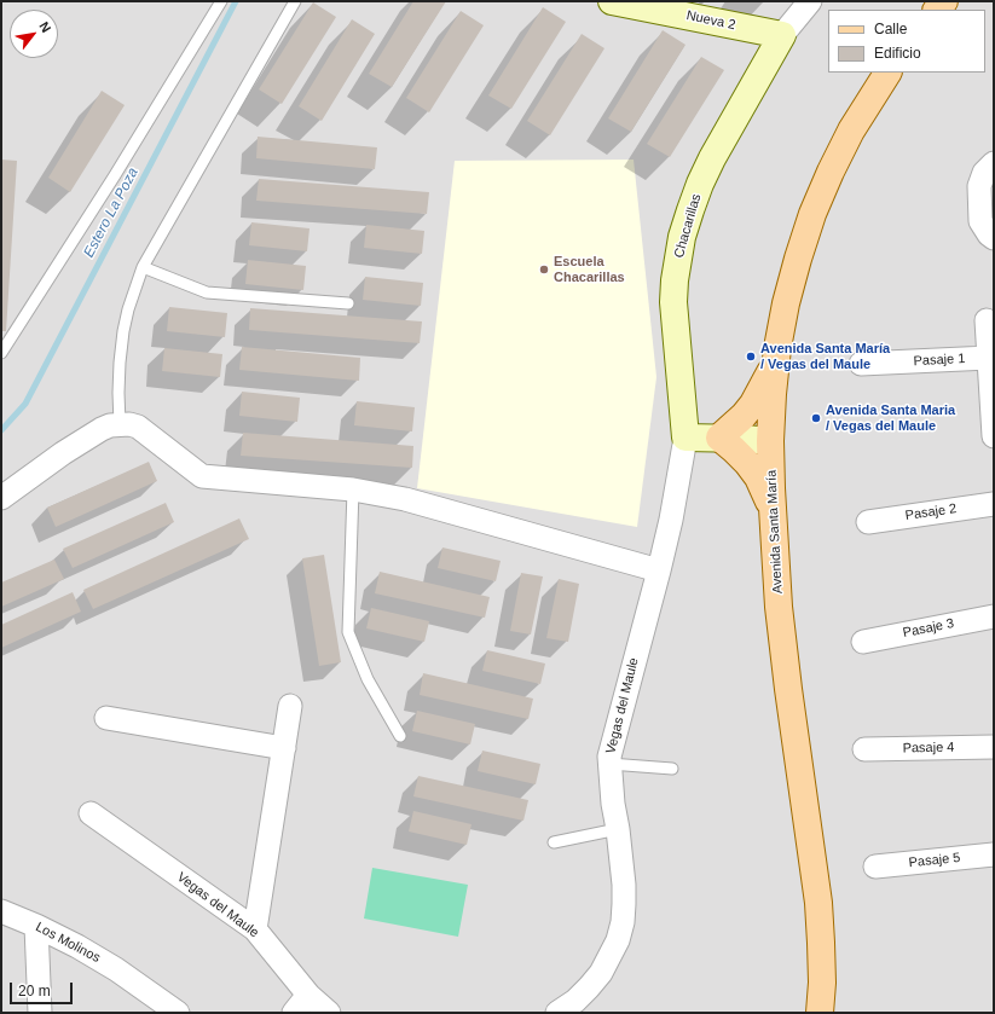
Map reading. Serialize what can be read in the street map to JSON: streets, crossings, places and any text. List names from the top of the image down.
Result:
{
  "streets": {
    "main road": ["Avenida Santa María"],
    "street": [
      "Nueva 2",
      "Chacarillas",
      "Pasaje 1",
      "Pasaje 2",
      "Pasaje 3",
      "Vegas del Maule",
      "Pasaje 4",
      "Pasaje 5",
      "Los Molinos"
    ]
  },
  "crossings": [
    ["Nueva 2", "Chacarillas"],
    ["Chacarillas", "Vegas del Maule"]
  ],
  "water": ["Estero La Poza"],
  "places": ["Escuela Chacarillas", "Avenida Santa María / Vegas del Maule", "Avenida Santa Maria / Vegas del Maule"],
  "legend": ["Calle", "Edificio"],
  "scale_bar": "20 m",
  "north": "top right"
}
